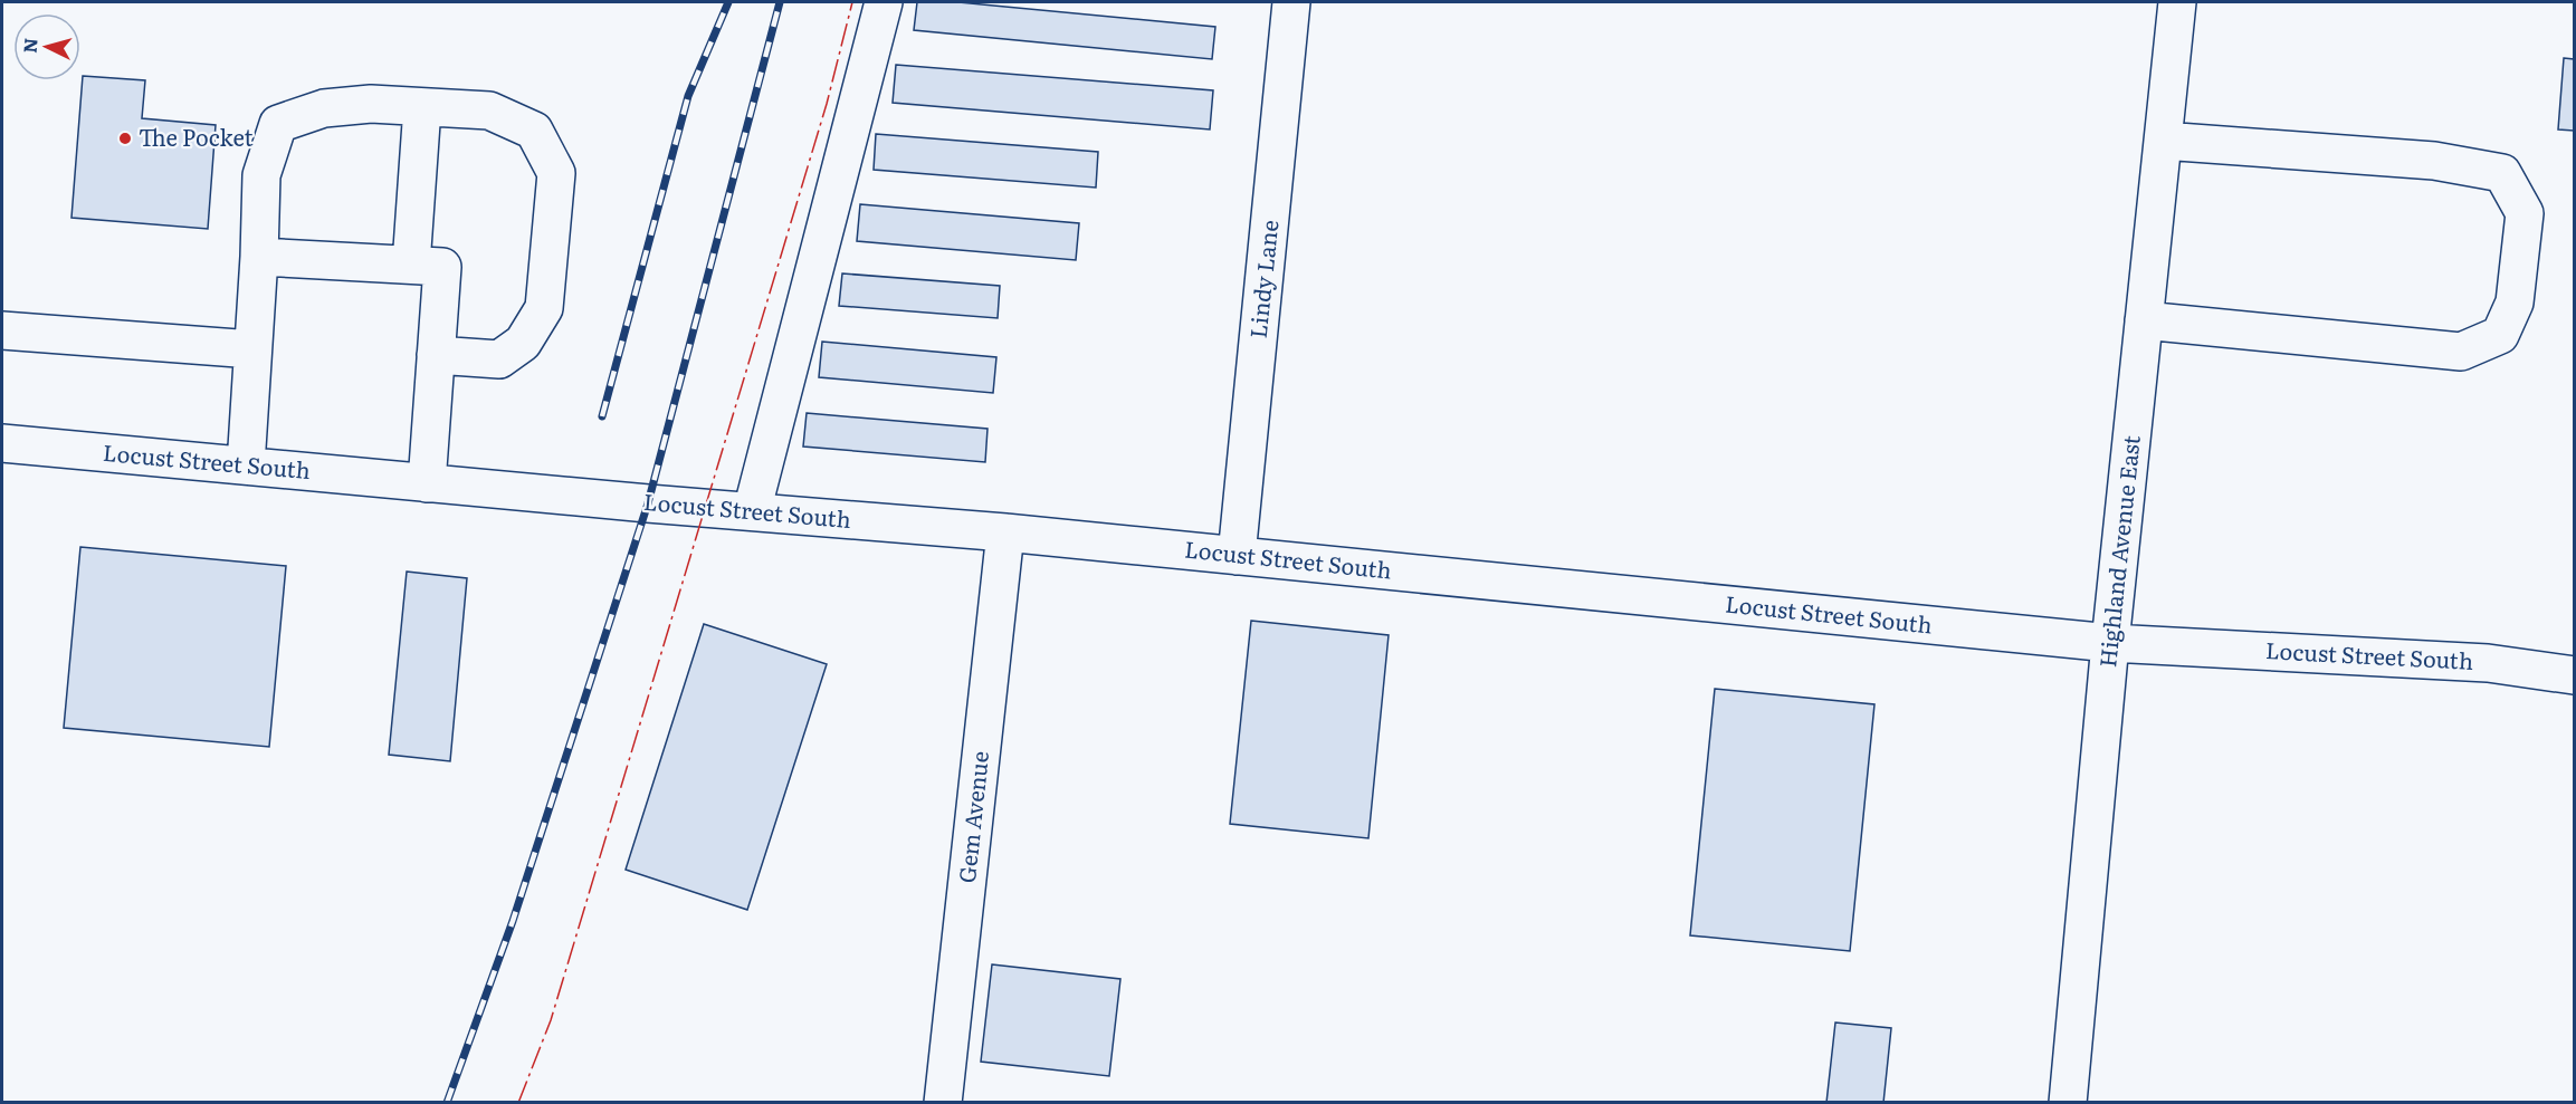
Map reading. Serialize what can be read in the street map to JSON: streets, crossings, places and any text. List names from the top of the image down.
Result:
{
  "streets": {
    "street": [
      "Lindy Lane",
      "Locust Street South",
      "Highland Avenue East",
      "Gem Avenue"
    ]
  },
  "crossings": [
    ["Lindy Lane", "Locust Street South"],
    ["Locust Street South", "Highland Avenue East"],
    ["Locust Street South", "Gem Avenue"]
  ],
  "places": ["The Pocket"],
  "north": "left"
}
